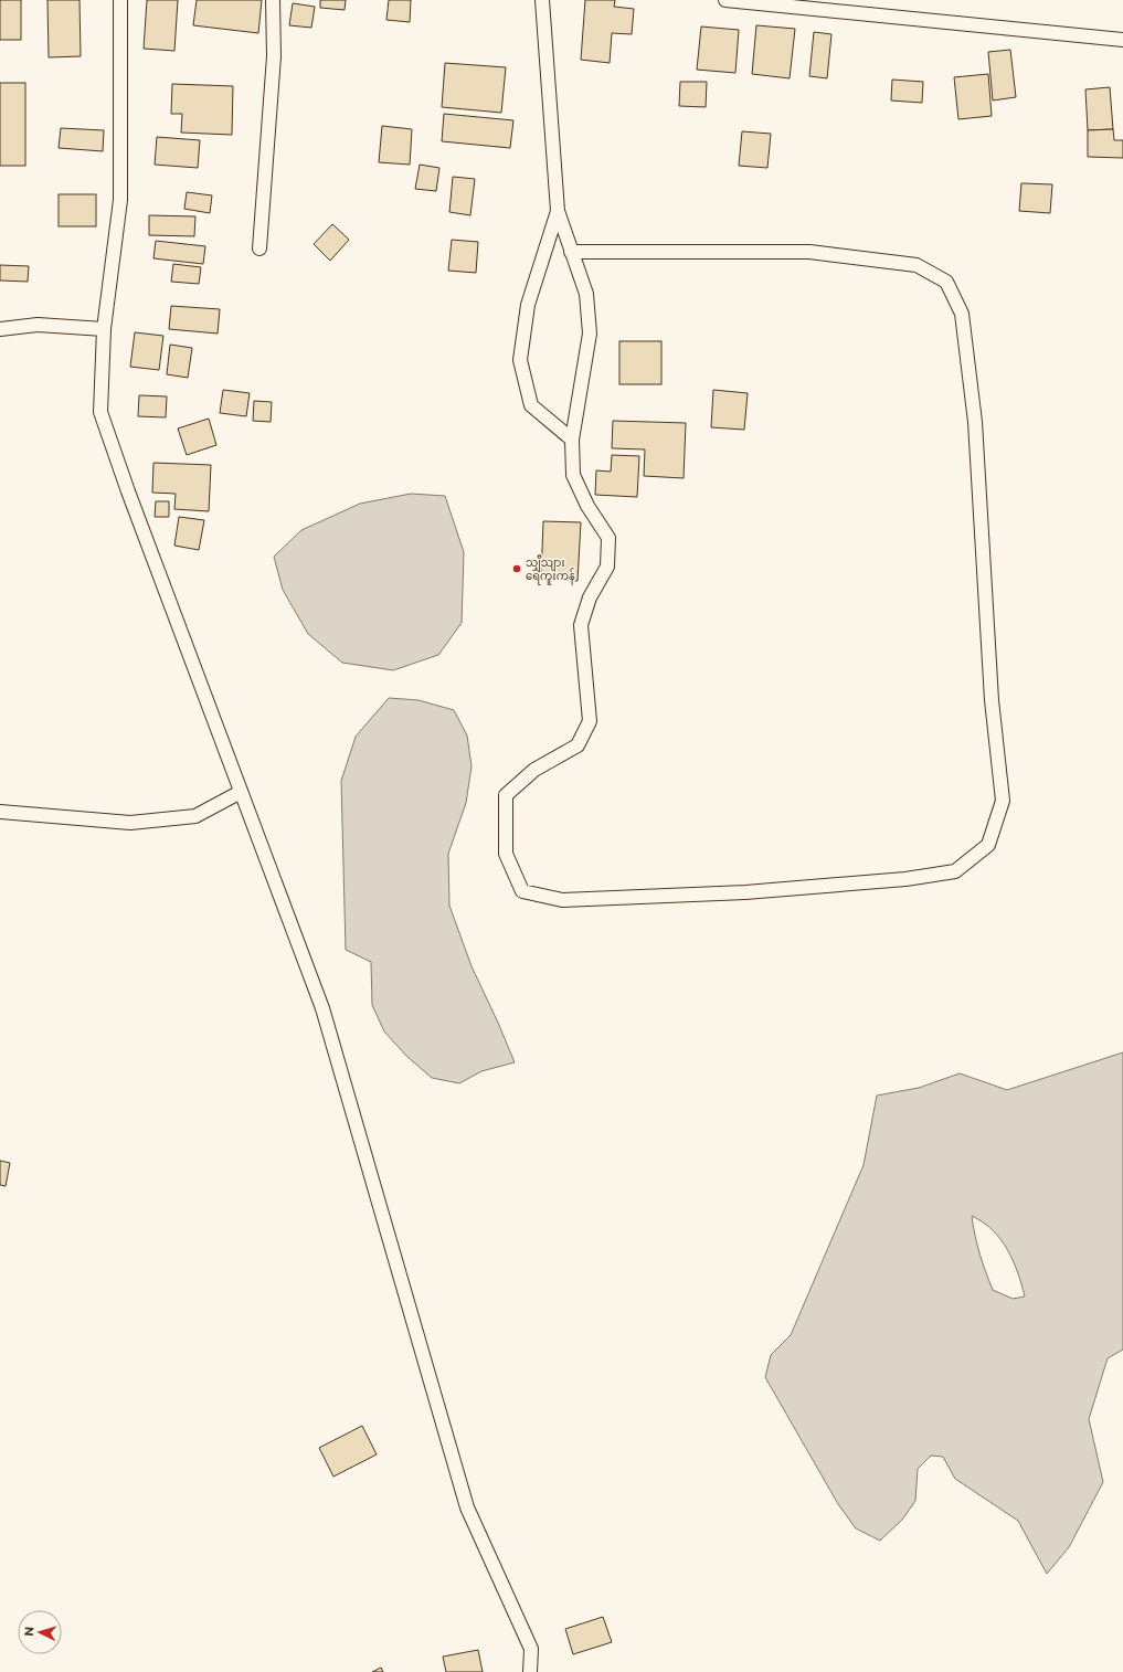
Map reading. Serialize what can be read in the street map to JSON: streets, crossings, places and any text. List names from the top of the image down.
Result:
{
  "places": ["သျှီသျား ရေကူးကန်"],
  "north": "left"
}
